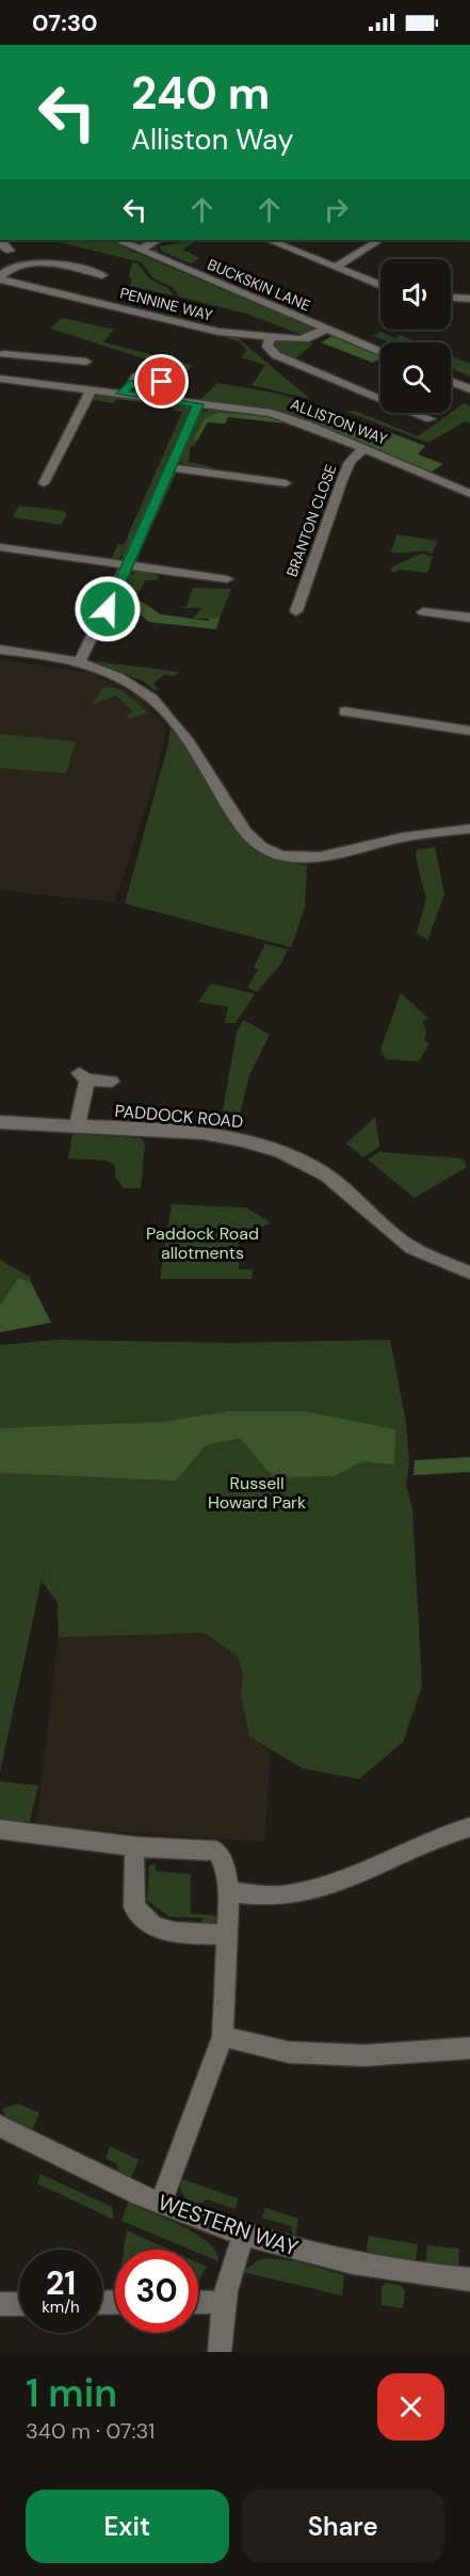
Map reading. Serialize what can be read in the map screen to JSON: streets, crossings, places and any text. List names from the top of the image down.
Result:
{
  "streets": {
    "street": [
      "BUCKSKIN LANE",
      "PENNINE WAY",
      "ALLISTON WAY",
      "BRANTON CLOSE",
      "PADDOCK ROAD",
      "WESTERN WAY"
    ]
  },
  "crossings": [
    ["BUCKSKIN LANE", "PENNINE WAY"],
    ["ALLISTON WAY", "BRANTON CLOSE"]
  ],
  "parks": ["Paddock Road allotments", "Russell Howard Park"],
  "page": {
    "status": "07:30",
    "turn": ["240 m", "Alliston Way"],
    "speed": "21 km/h",
    "limit": "30",
    "heading": ["1 min", "340 m · 07:31"],
    "buttons": ["Exit", "Share"]
  }
}
